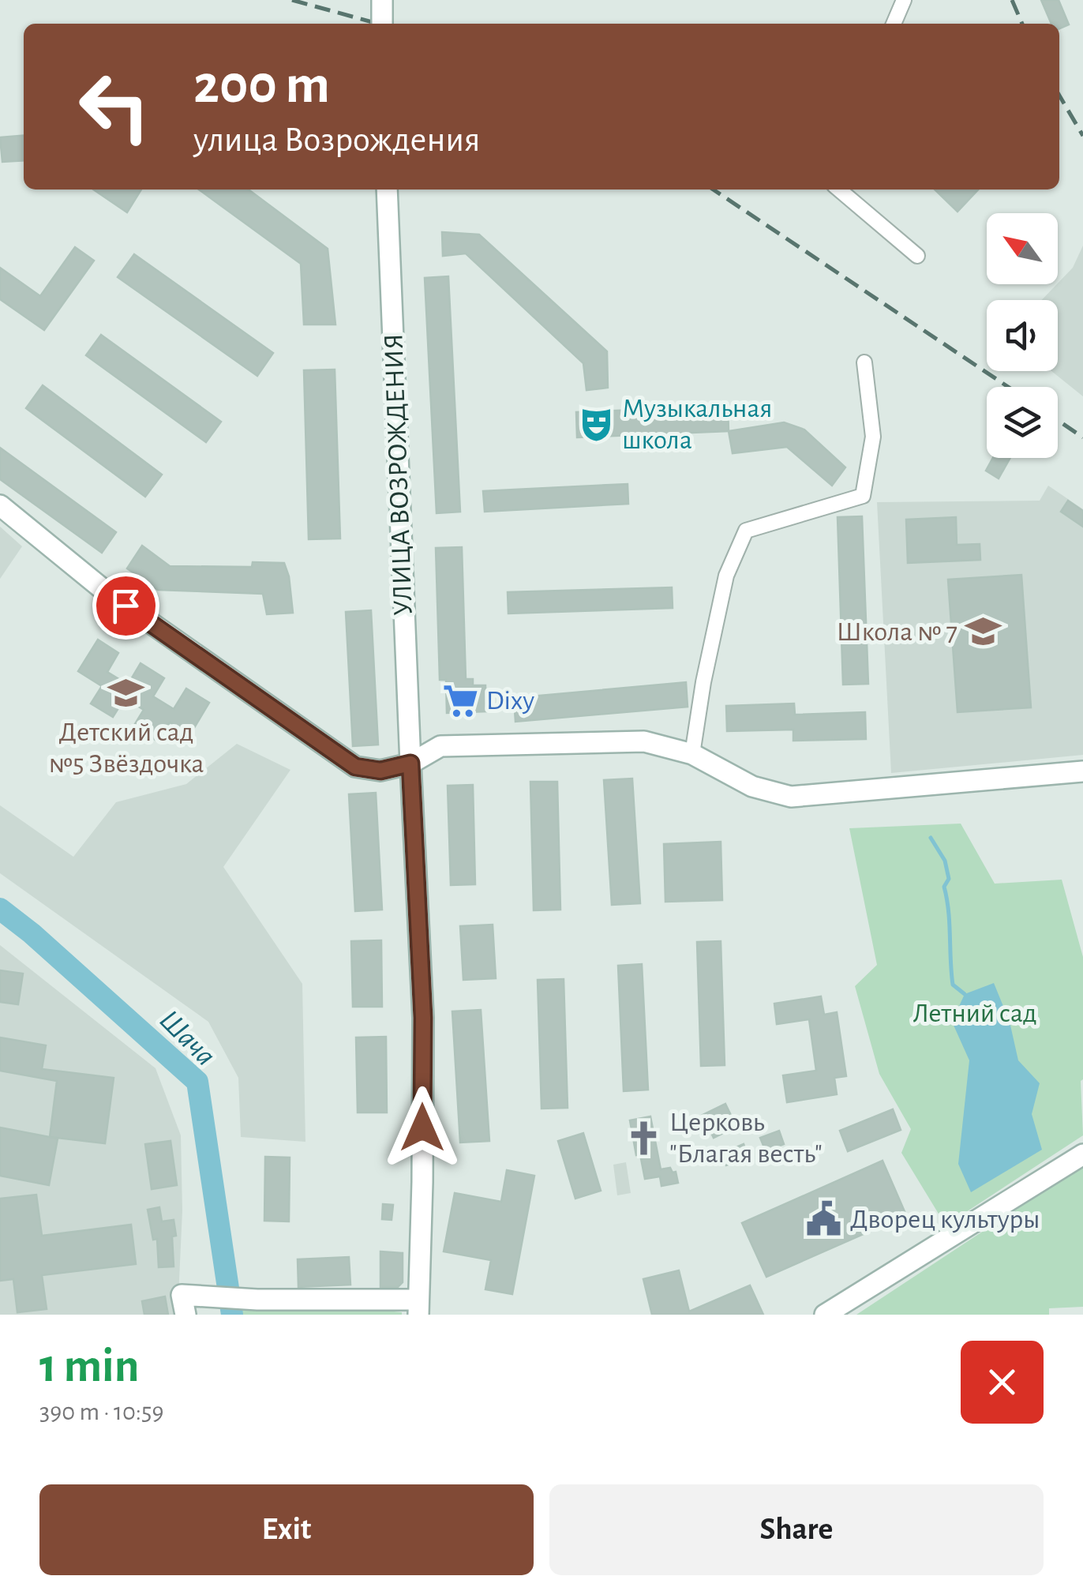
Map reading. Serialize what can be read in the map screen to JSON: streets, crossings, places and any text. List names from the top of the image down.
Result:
{
  "streets": {
    "main road": ["УЛИЦА ВОЗРОЖДЕНИЯ"]
  },
  "water": ["Шача"],
  "parks": ["Летний сад"],
  "places": {
    "theatre": ["Музыкальная школа"],
    "school or university": ["Школа № 7", "Детский сад №5 Звёздочка"],
    "supermarket": ["Dixy"],
    "church": ["Церковь \"Благая весть\""],
    "public building": ["Дворец культуры"]
  },
  "north": "top left",
  "page": {
    "turn": ["200 m", "улица Возрождения"],
    "heading": ["1 min", "390 m · 10:59"],
    "buttons": ["Exit", "Share"]
  }
}
